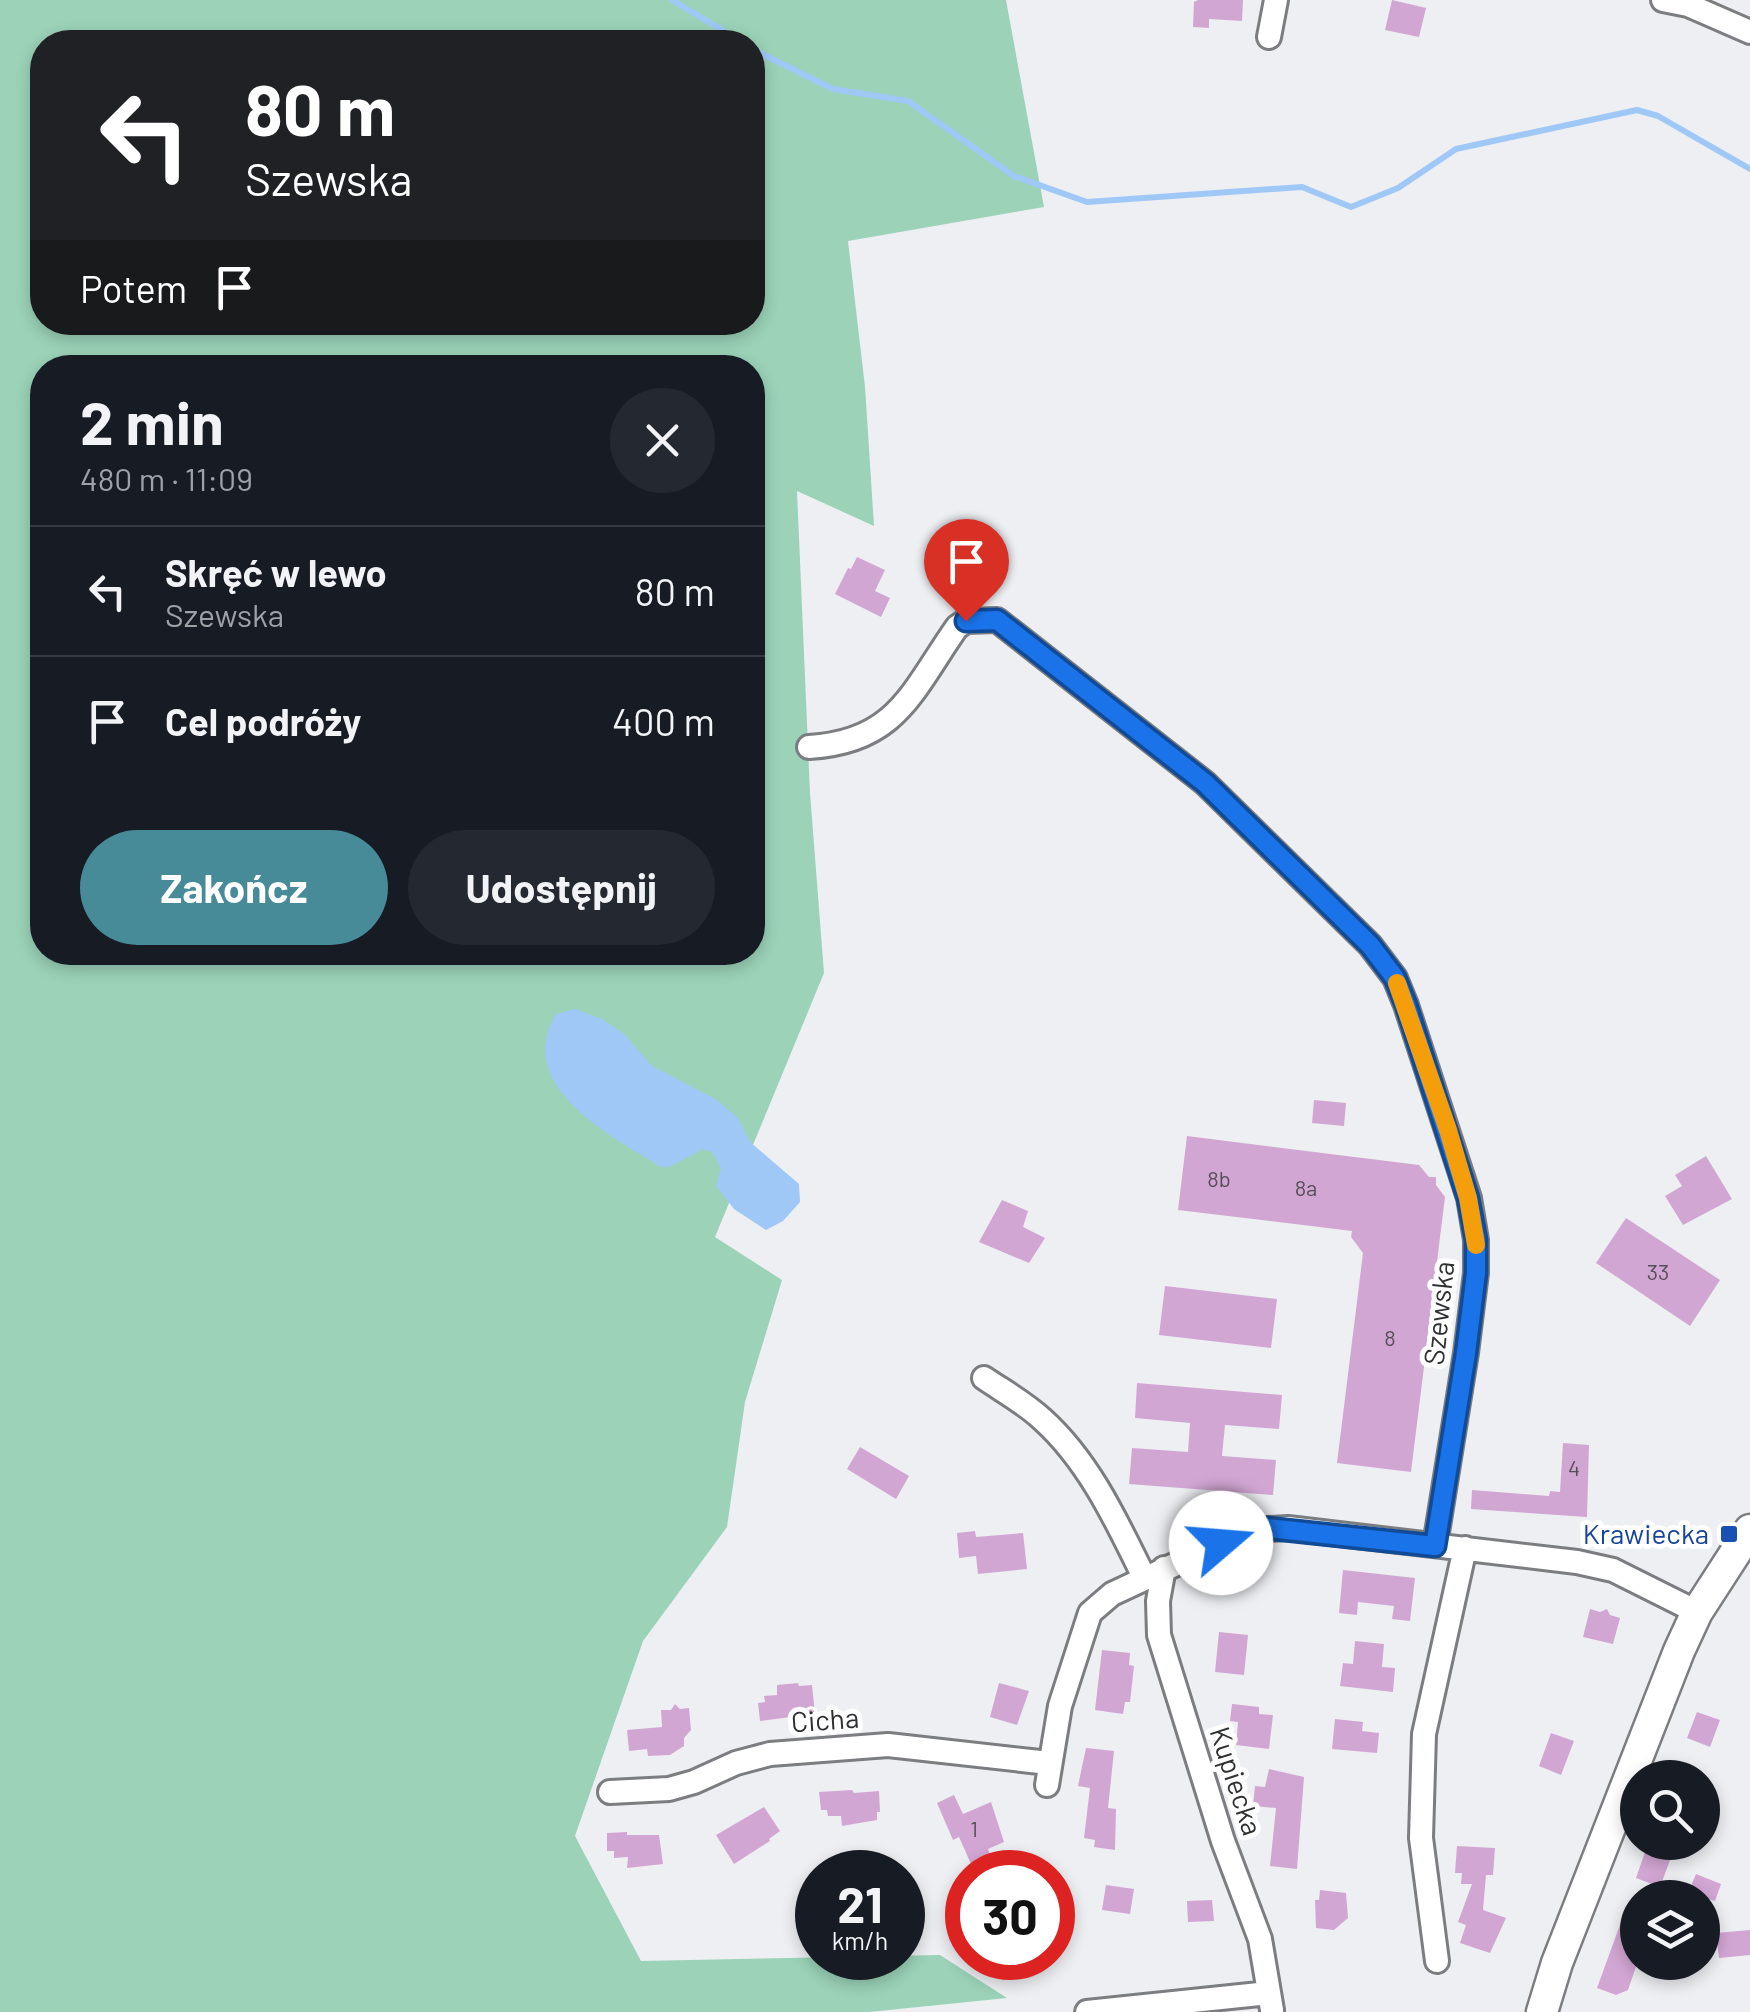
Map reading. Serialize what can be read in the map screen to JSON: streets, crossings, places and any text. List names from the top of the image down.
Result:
{
  "streets": {
    "street": ["Szewska", "Cicha", "Kupiecka"]
  },
  "crossings": [
    ["Cicha", "Kupiecka"]
  ],
  "places": {
    "transit": ["Krawiecka"]
  },
  "house_numbers": [
    "8b",
    "8a",
    "33",
    "8",
    "4",
    "1"
  ],
  "page": {
    "turn": ["80 m", "Szewska"],
    "then": "Potem",
    "heading": ["2 min", "480 m · 11:09"],
    "list": [
      {
        "name": "Skręć w lewo",
        "note": "Szewska",
        "value": "80 m"
      },
      {
        "name": "Cel podróży",
        "value": "400 m"
      }
    ],
    "buttons": ["Zakończ", "Udostępnij"],
    "speed": "21 km/h",
    "limit": "30"
  }
}
